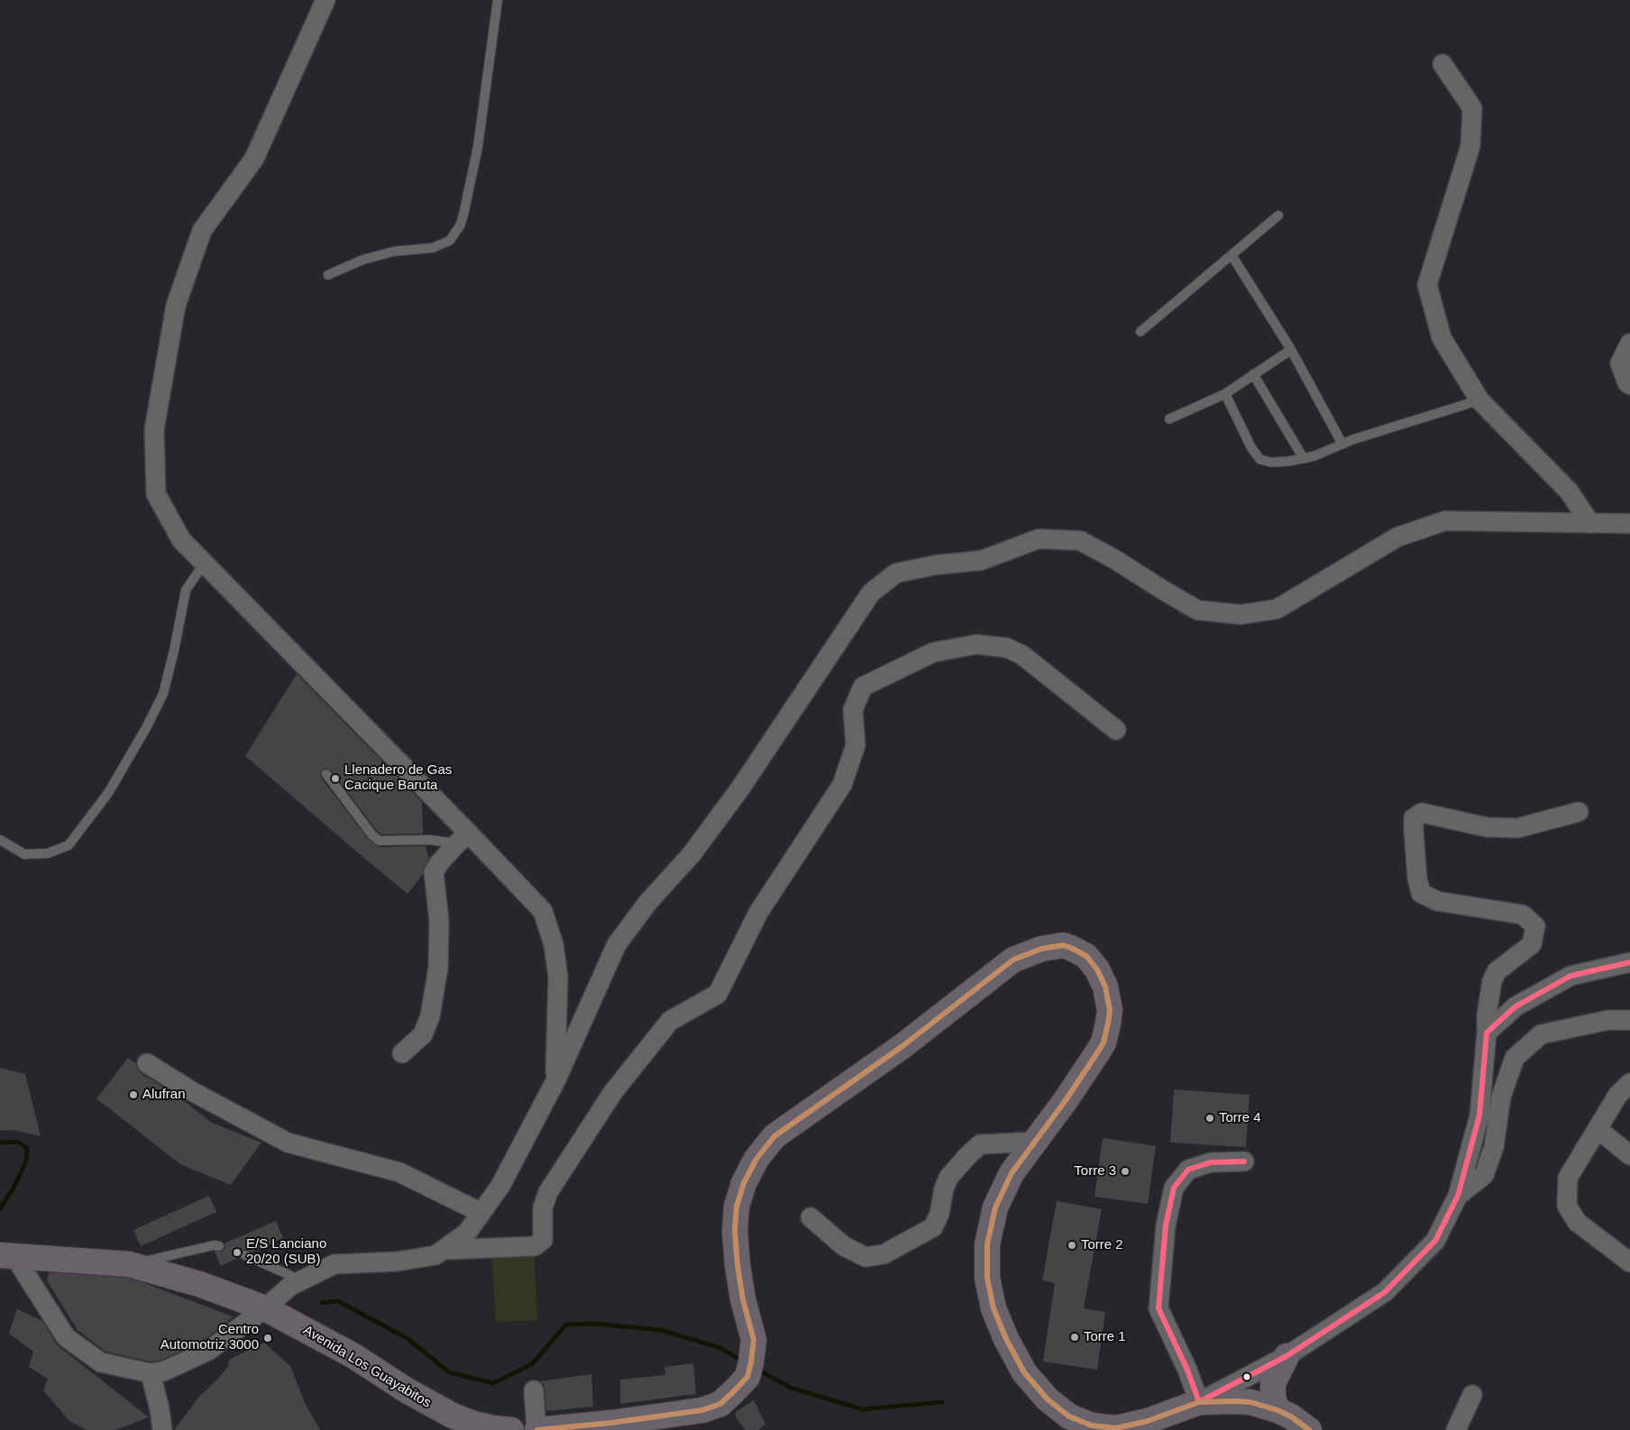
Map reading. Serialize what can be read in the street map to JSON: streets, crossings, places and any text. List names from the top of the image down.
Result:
{
  "streets": {
    "main road": ["Avenida Los Guayabitos"]
  },
  "places": [
    "Llenadero de Gas Cacique Baruta",
    "Alufran",
    "Torre 4",
    "Torre 3",
    "Torre 2",
    "E/S Lanciano 20/20 (SUB)",
    "Torre 1",
    "Centro Automotriz 3000"
  ]
}
